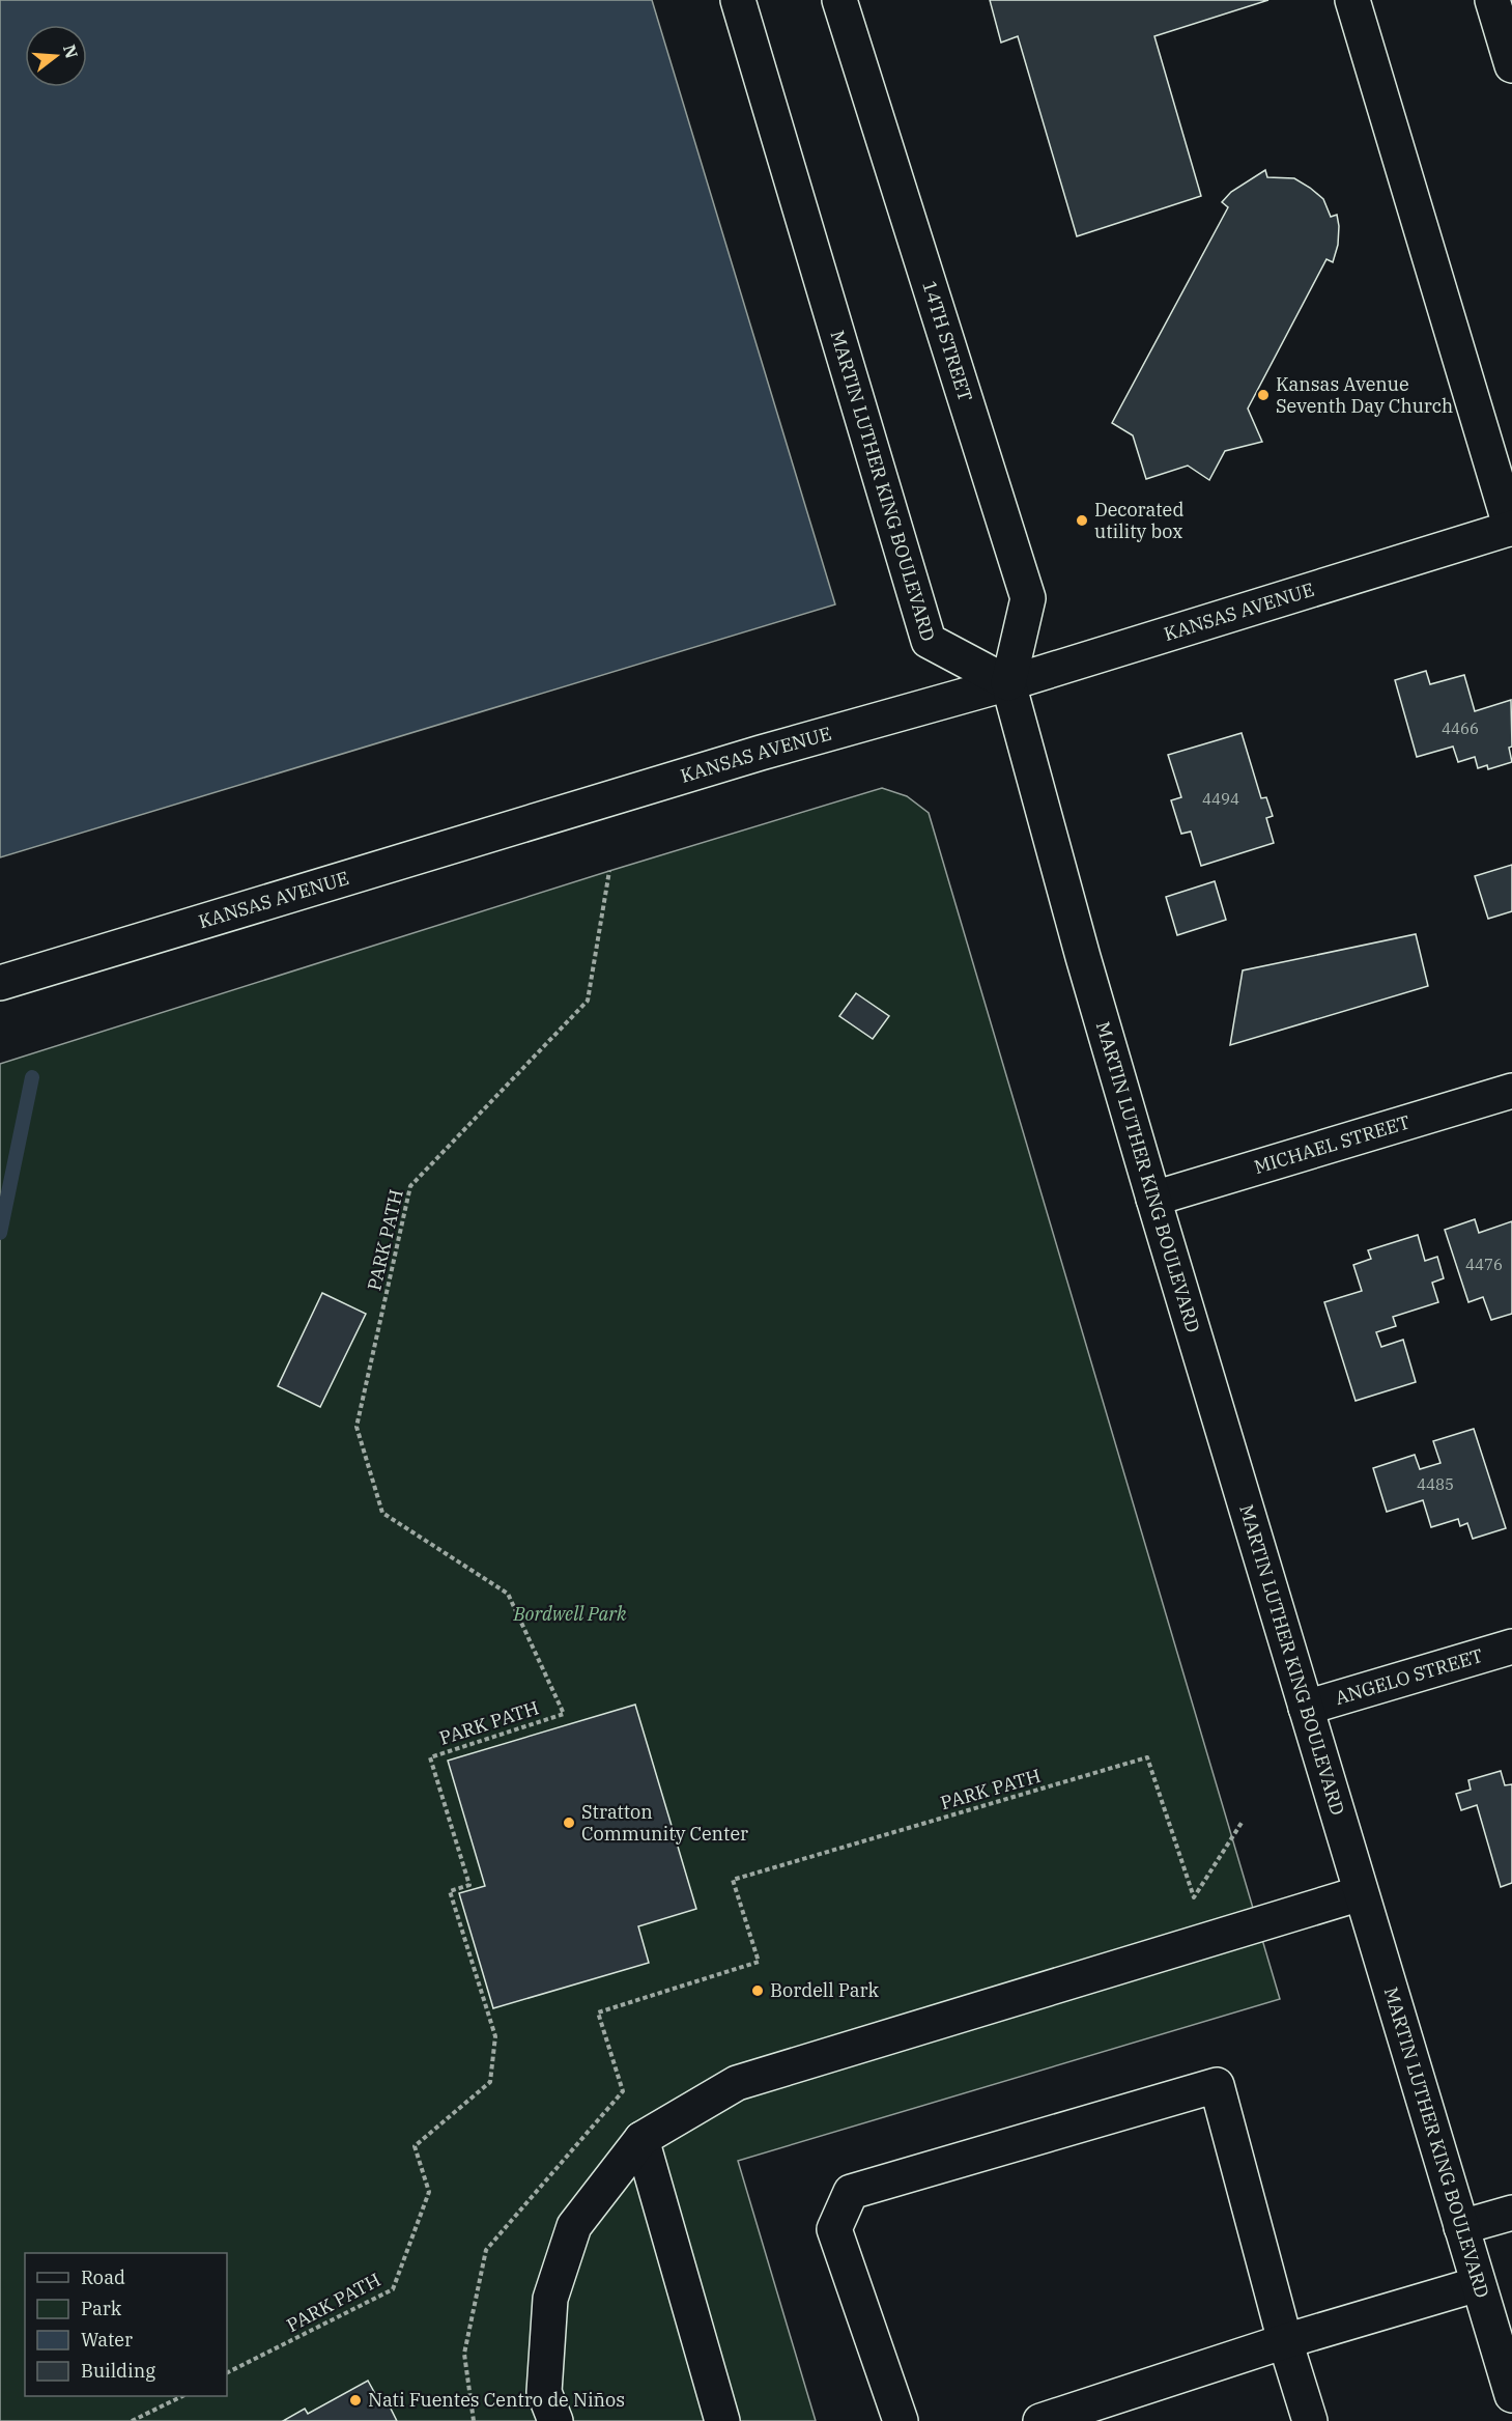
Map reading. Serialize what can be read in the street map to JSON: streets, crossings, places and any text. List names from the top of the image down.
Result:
{
  "streets": {
    "main road": [
      "14TH STREET",
      "MARTIN LUTHER KING BOULEVARD",
      "KANSAS AVENUE",
      "MICHAEL STREET",
      "ANGELO STREET"
    ],
    "path": ["PARK PATH"]
  },
  "crossings": [
    ["14TH STREET", "MARTIN LUTHER KING BOULEVARD"],
    ["14TH STREET", "KANSAS AVENUE"],
    ["MARTIN LUTHER KING BOULEVARD", "KANSAS AVENUE"],
    ["MARTIN LUTHER KING BOULEVARD", "MICHAEL STREET"],
    ["MARTIN LUTHER KING BOULEVARD", "ANGELO STREET"]
  ],
  "parks": ["Bordwell Park"],
  "places": [
    "Kansas Avenue Seventh Day Church",
    "Decorated utility box",
    "Stratton Community Center",
    "Bordell Park",
    "Nati Fuentes Centro de Niños"
  ],
  "house_numbers": [
    "4466",
    "4494",
    "4476",
    "4485"
  ],
  "legend": [
    "Road",
    "Park",
    "Water",
    "Building"
  ],
  "north": "right"
}
